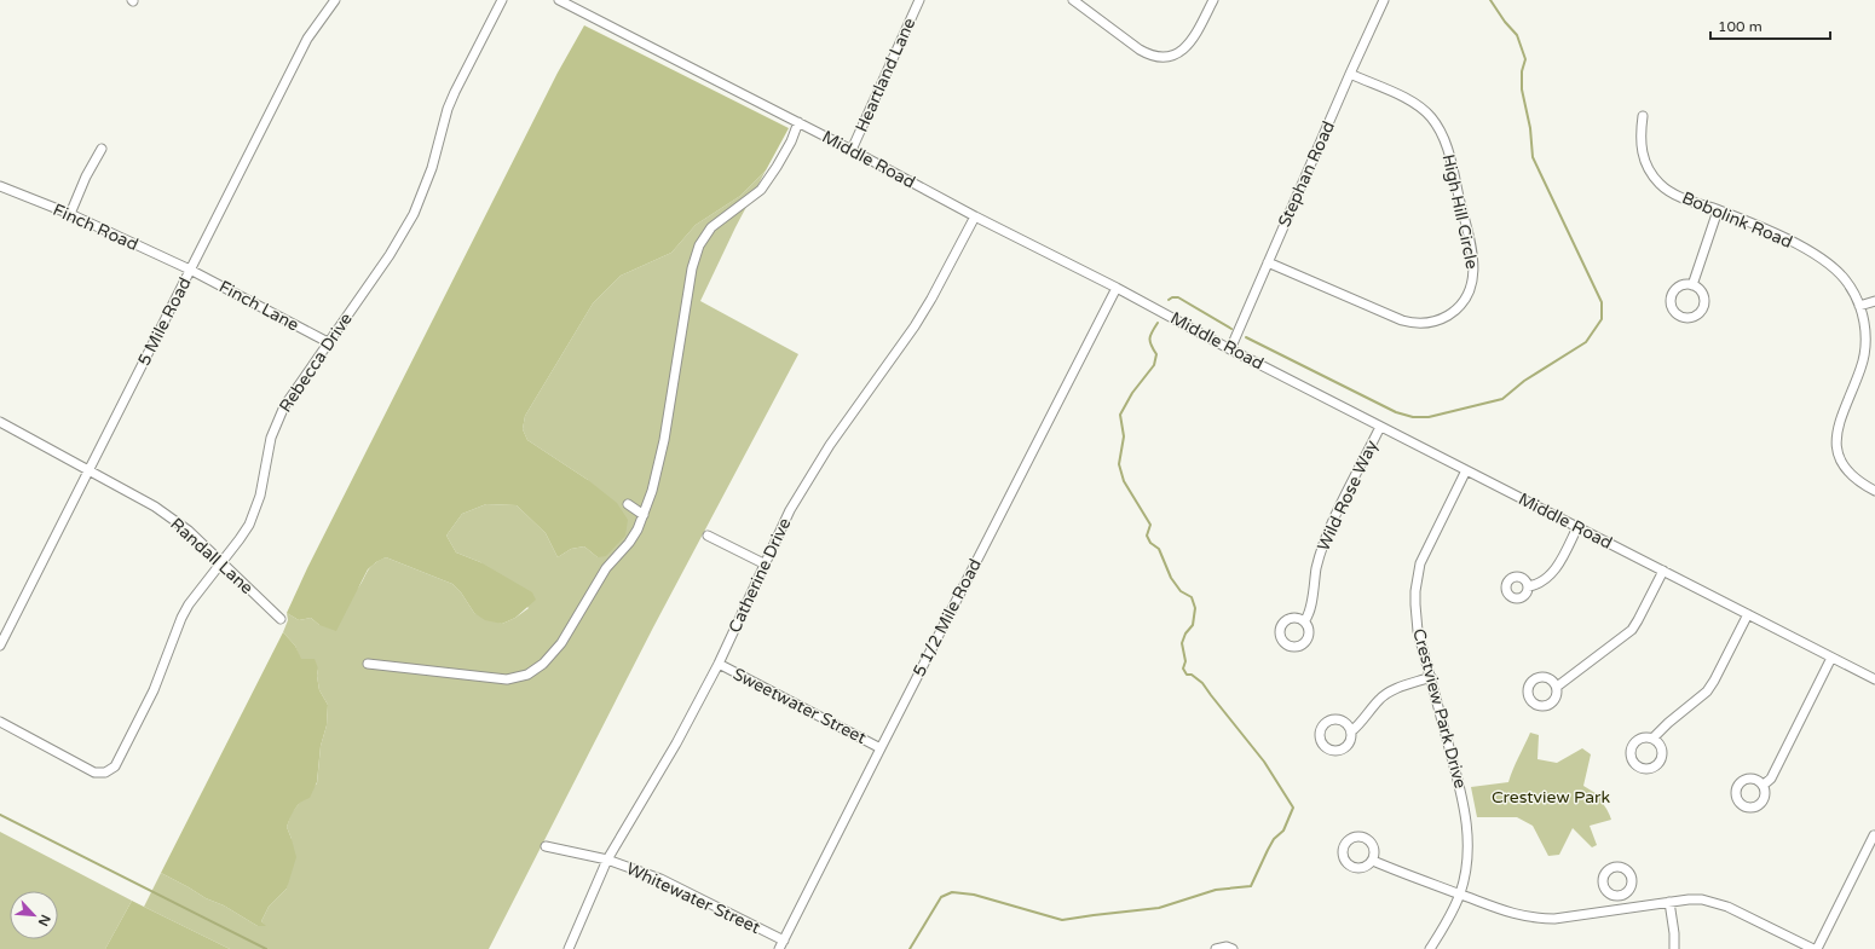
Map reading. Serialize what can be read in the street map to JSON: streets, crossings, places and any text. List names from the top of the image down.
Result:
{
  "streets": {
    "street": [
      "Heartland Lane",
      "Middle Road",
      "Stephan Road",
      "High Hill Circle",
      "Bobolink Road",
      "Finch Road",
      "Finch Lane",
      "5 Mile Road",
      "Rebecca Drive",
      "Wild Rose Way",
      "Randall Lane",
      "Catherine Drive",
      "5 1/2 Mile Road",
      "Sweetwater Street",
      "Crestview Park Drive",
      "Whitewater Street"
    ]
  },
  "crossings": [
    ["Heartland Lane", "Middle Road"],
    ["Middle Road", "Stephan Road"],
    ["Middle Road", "Wild Rose Way"],
    ["Middle Road", "Catherine Drive"],
    ["Middle Road", "5 1/2 Mile Road"],
    ["Middle Road", "Crestview Park Drive"],
    ["Stephan Road", "High Hill Circle"],
    ["Finch Road", "Finch Lane"],
    ["Finch Road", "5 Mile Road"],
    ["Finch Lane", "5 Mile Road"],
    ["Finch Lane", "Rebecca Drive"],
    ["5 Mile Road", "Randall Lane"],
    ["Rebecca Drive", "Randall Lane"],
    ["Catherine Drive", "Sweetwater Street"],
    ["Catherine Drive", "Whitewater Street"],
    ["5 1/2 Mile Road", "Sweetwater Street"],
    ["5 1/2 Mile Road", "Whitewater Street"]
  ],
  "parks": ["Crestview Park"],
  "scale_bar": "100 m",
  "north": "bottom right"
}
